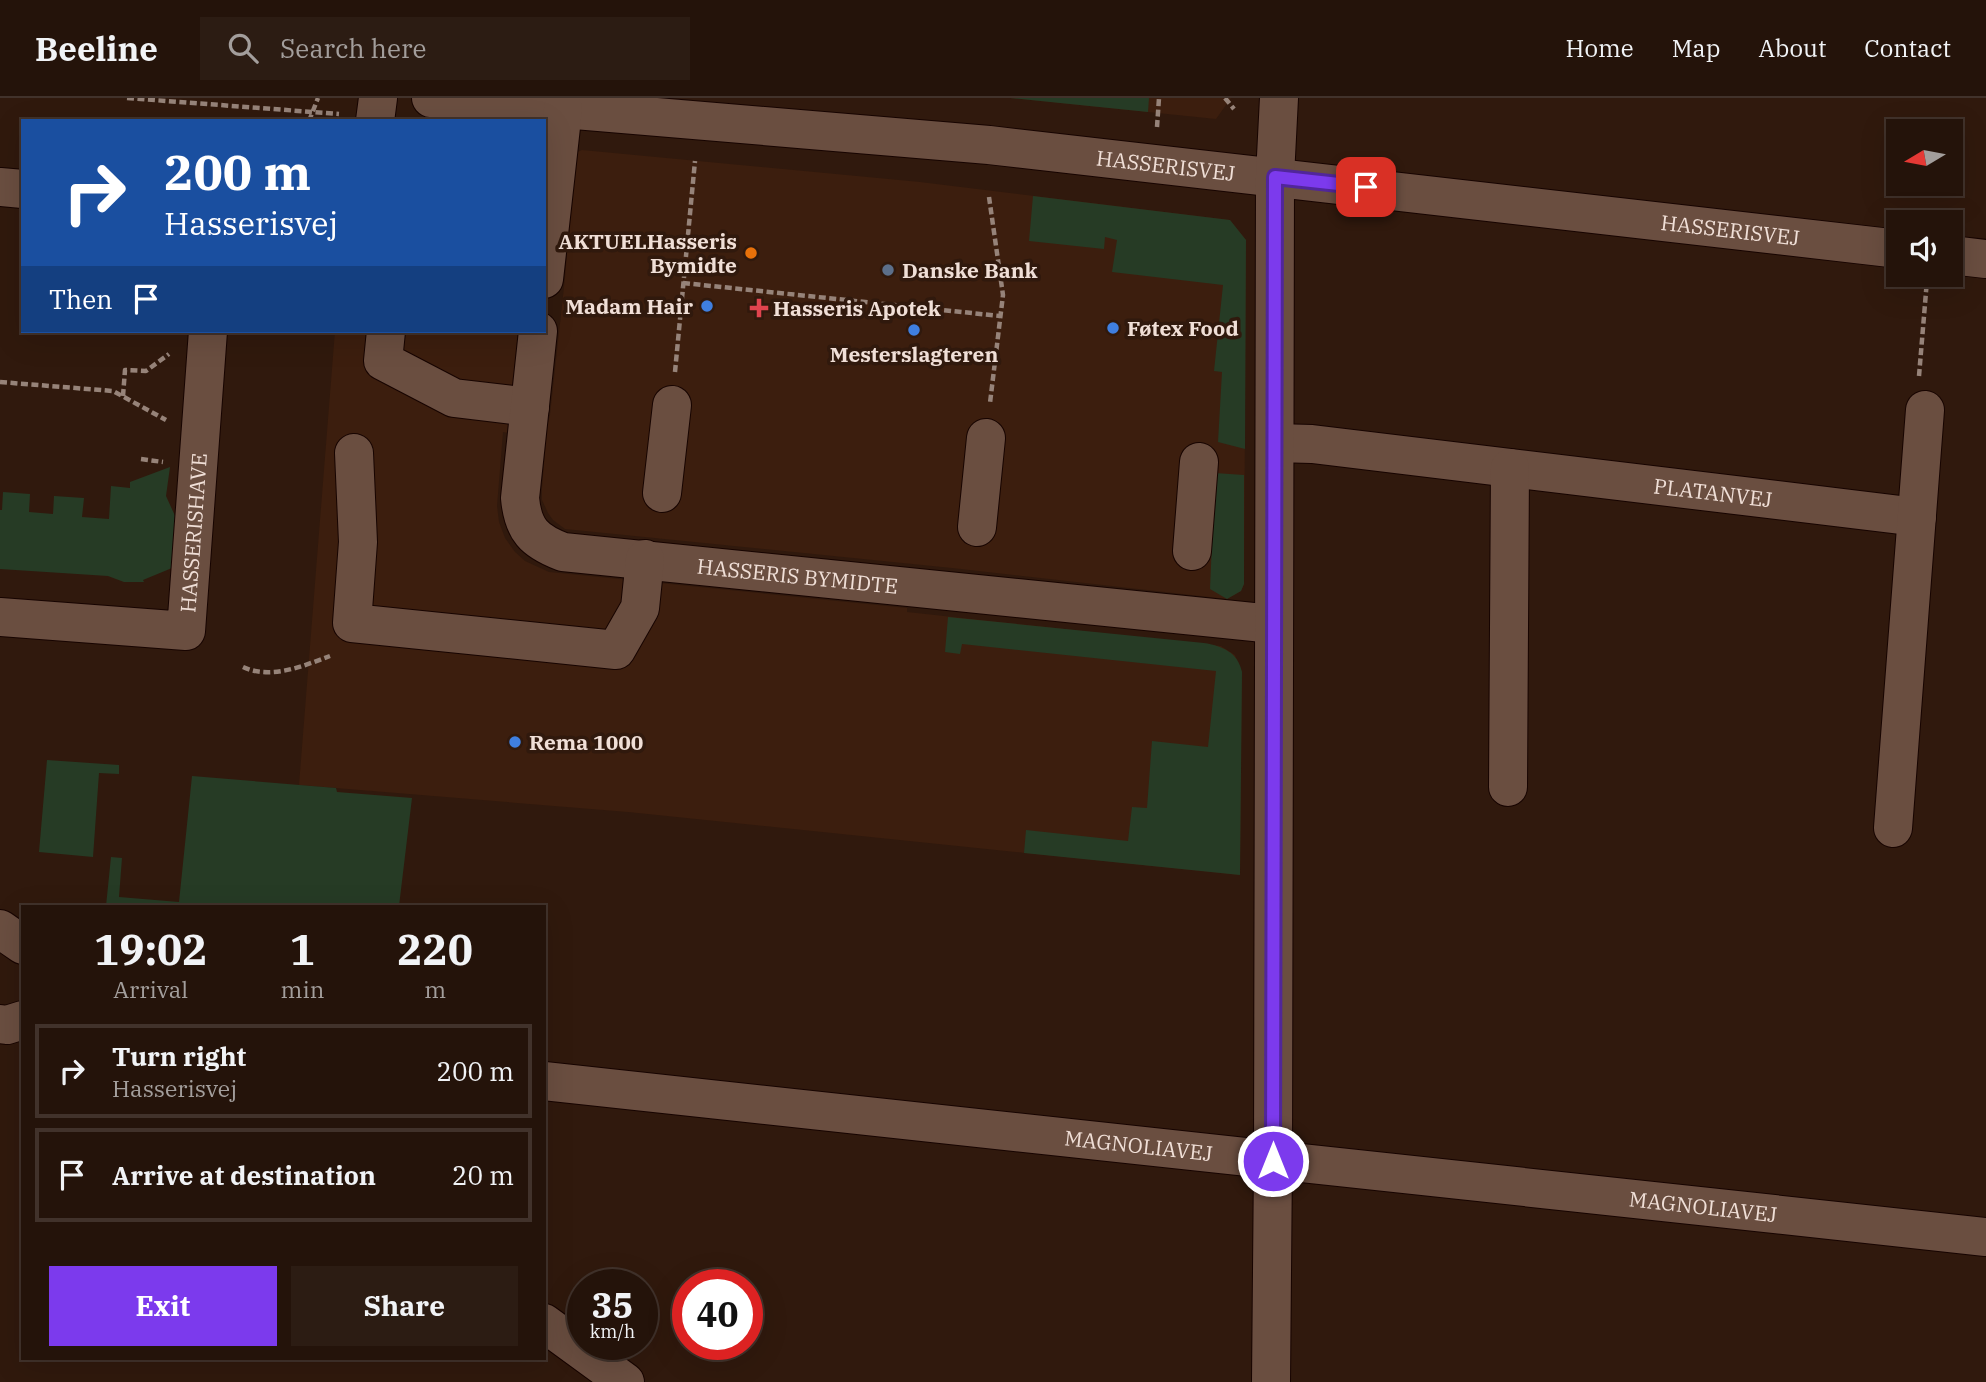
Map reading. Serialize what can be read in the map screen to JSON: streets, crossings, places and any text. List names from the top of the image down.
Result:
{
  "streets": {
    "street": [
      "HASSERISVEJ",
      "PLATANVEJ",
      "HASSERISHAVE",
      "HASSERIS BYMIDTE",
      "MAGNOLIAVEJ"
    ]
  },
  "places": {
    "other": [
      "AKTUELHasseris Bymidte",
      "Danske Bank",
      "Madam Hair",
      "Føtex Food",
      "Mesterslagteren",
      "Rema 1000"
    ],
    "health": ["Hasseris Apotek"]
  },
  "north": "left",
  "page": {
    "header": "Beeline",
    "search": "Search here",
    "nav": [
      "Home",
      "Map",
      "About",
      "Contact"
    ],
    "turn": ["200 m", "Hasserisvej"],
    "then": "Then",
    "eta": [
      "19:02",
      "Arrival",
      "1",
      "min",
      "220",
      "m"
    ],
    "list": [
      {
        "name": "Turn right",
        "note": "Hasserisvej",
        "value": "200 m"
      },
      {
        "name": "Arrive at destination",
        "value": "20 m"
      }
    ],
    "buttons": ["Exit", "Share"],
    "speed": "35 km/h",
    "limit": "40"
  }
}
